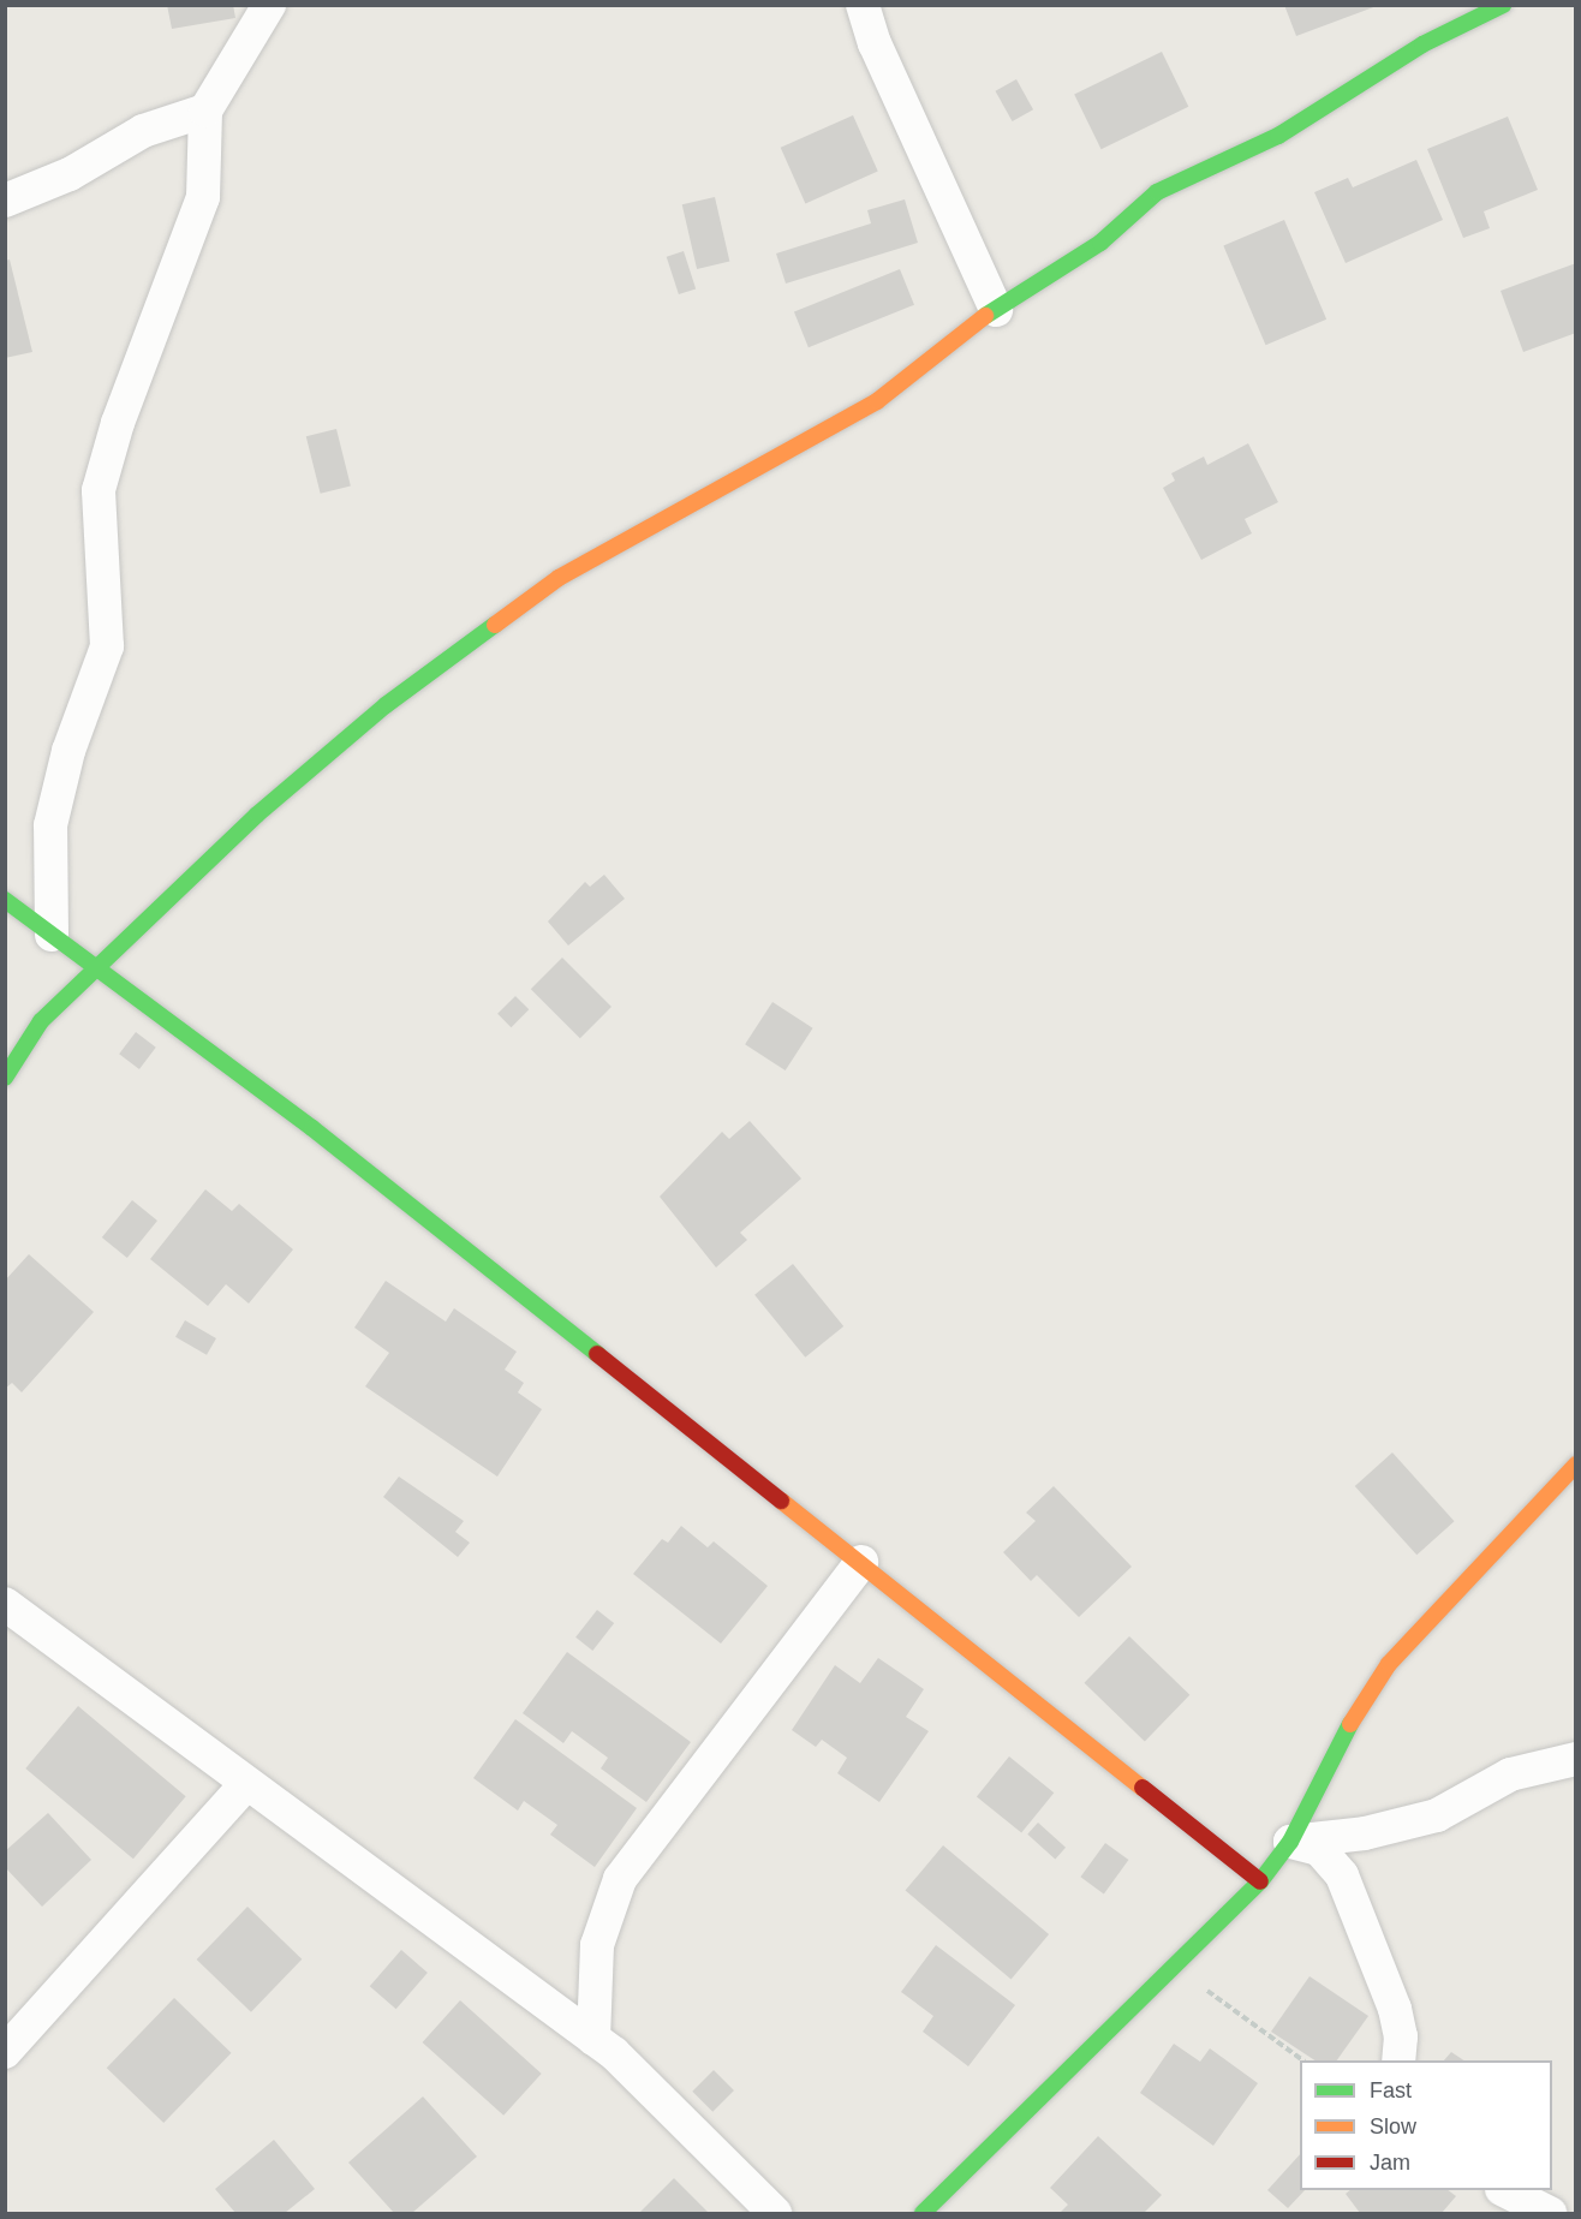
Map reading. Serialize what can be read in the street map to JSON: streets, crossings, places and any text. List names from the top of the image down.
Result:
{
  "legend": ["Fast", "Slow", "Jam"]
}
